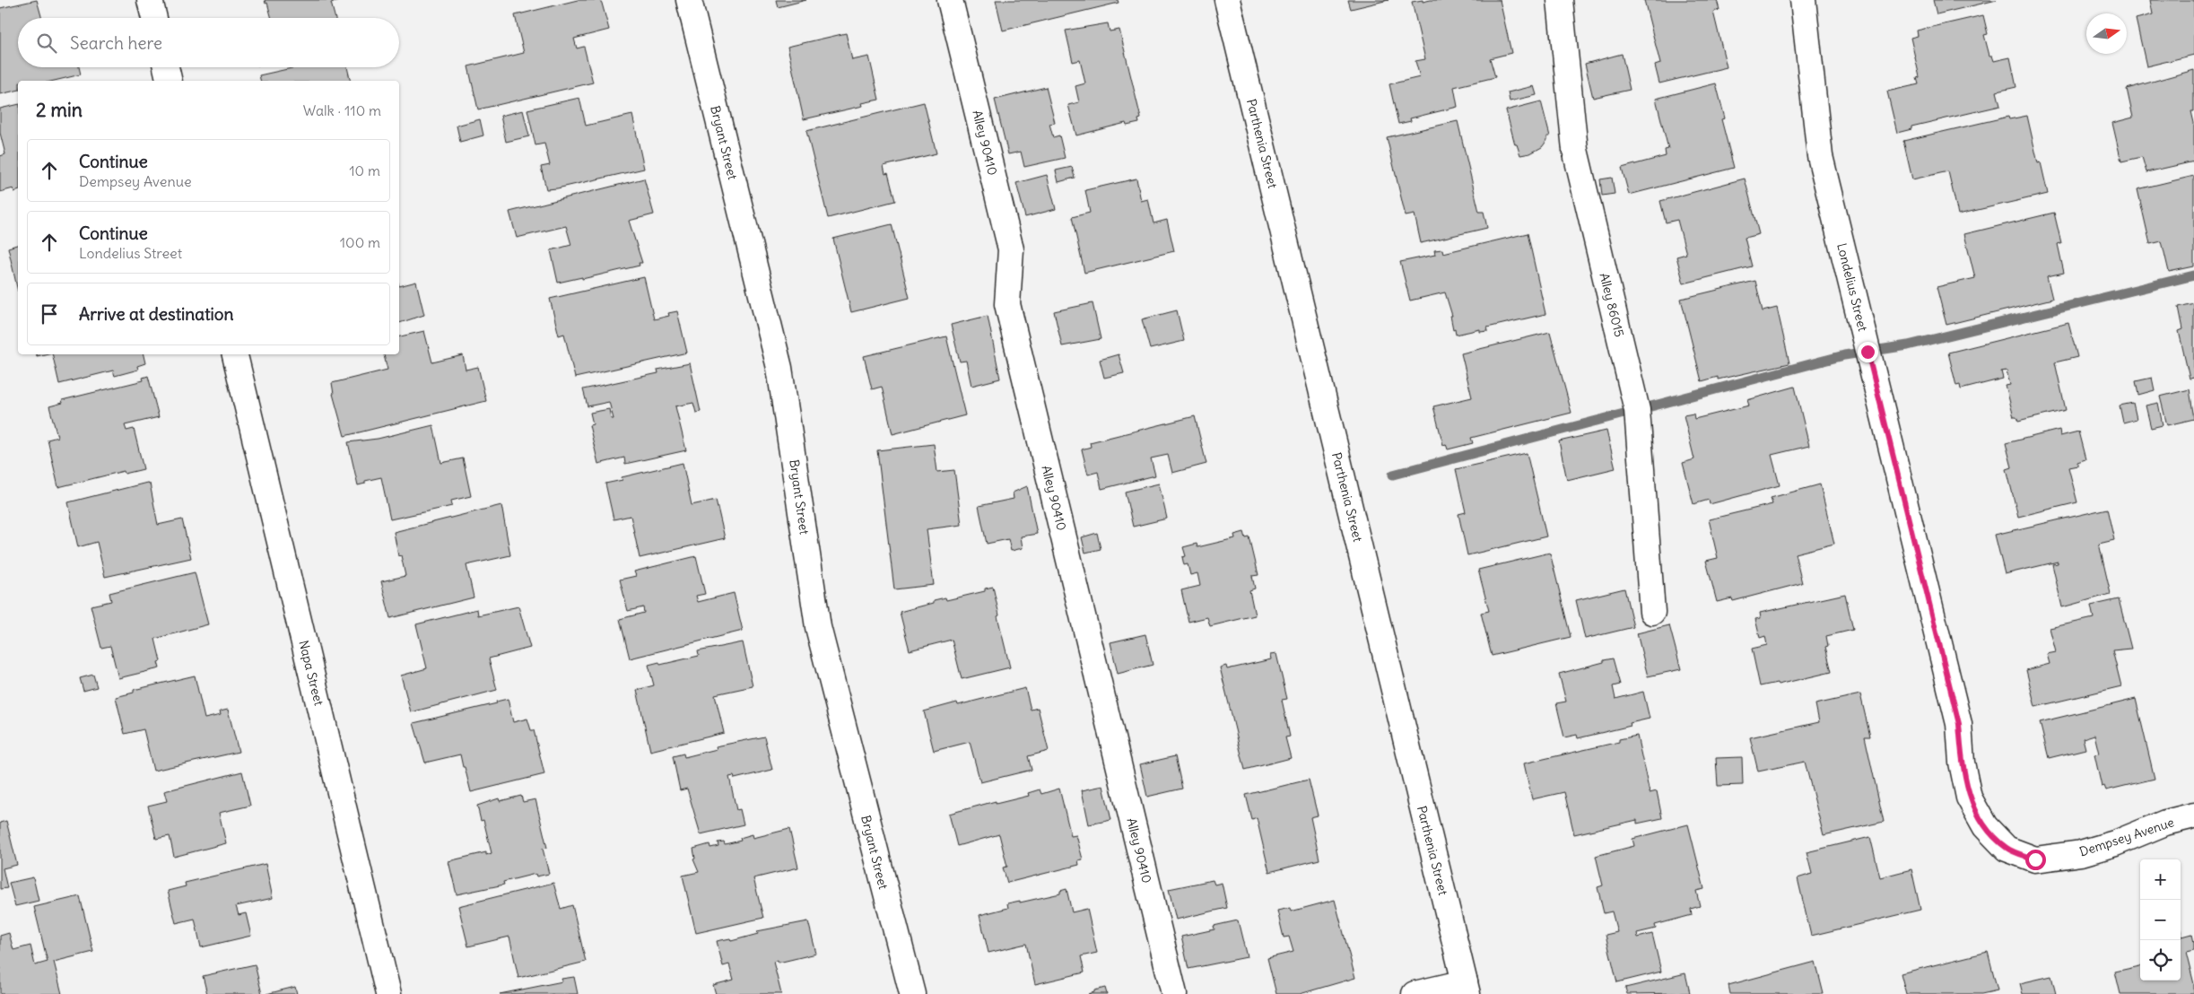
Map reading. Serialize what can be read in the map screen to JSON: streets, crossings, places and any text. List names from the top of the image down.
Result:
{
  "streets": {
    "street": [
      "Bryant Street",
      "Alley 90410",
      "Parthenia Street",
      "Londelius Street",
      "Alley 86015",
      "Napa Street",
      "Dempsey Avenue"
    ]
  },
  "crossings": [
    ["Londelius Street", "Dempsey Avenue"]
  ],
  "north": "right",
  "page": {
    "search": "Search here",
    "heading": ["2 min", "Walk · 110 m"],
    "list": [
      ["Continue", "Dempsey Avenue", "10 m"],
      ["Continue", "Londelius Street", "100 m"],
      "Arrive at destination"
    ],
    "map_buttons": ["+", "−"]
  }
}
